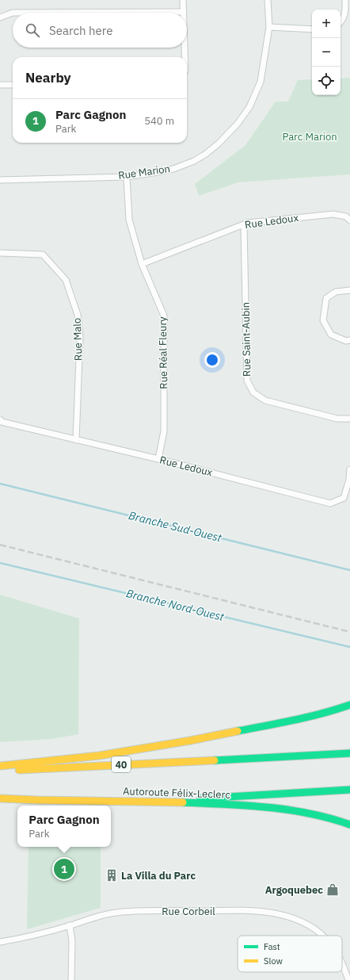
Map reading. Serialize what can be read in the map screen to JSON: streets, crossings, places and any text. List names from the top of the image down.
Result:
{
  "streets": {
    "highway": ["40", "Autoroute Félix-Leclerc"],
    "street": [
      "Rue Marion",
      "Rue Ledoux",
      "Rue Malo",
      "Rue Saint-Aubin",
      "Rue Réal Fleury",
      "Rue Corbeil"
    ]
  },
  "crossings": [
    ["Rue Marion", "Rue Réal Fleury"],
    ["Rue Ledoux", "Rue Malo"],
    ["Rue Ledoux", "Rue Saint-Aubin"],
    ["Rue Ledoux", "Rue Réal Fleury"]
  ],
  "water": ["Branche Sud-Ouest", "Branche Nord-Ouest"],
  "parks": ["Parc Marion"],
  "places": {
    "building": ["La Villa du Parc"],
    "shop": ["Argoquebec"]
  },
  "legend": ["Fast", "Slow"],
  "page": {
    "map_buttons": ["+", "−"],
    "search": "Search here",
    "heading": "Nearby",
    "list": [
      {
        "mark": "1",
        "name": "Parc Gagnon",
        "note": "Park",
        "value": "540 m"
      }
    ],
    "popup": ["Parc Gagnon", "Park"],
    "pins": "1"
  }
}
